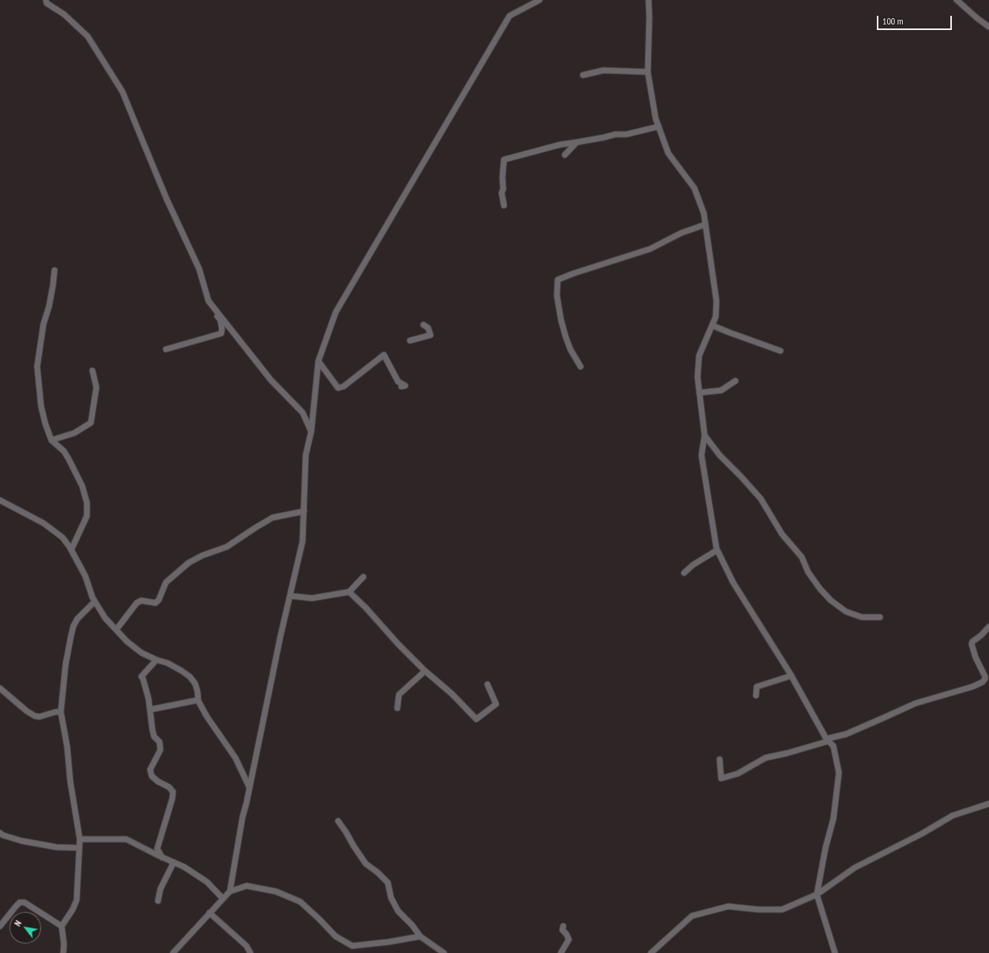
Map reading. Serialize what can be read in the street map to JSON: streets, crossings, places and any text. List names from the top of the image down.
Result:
{
  "scale_bar": "100 m",
  "north": "top left"
}
